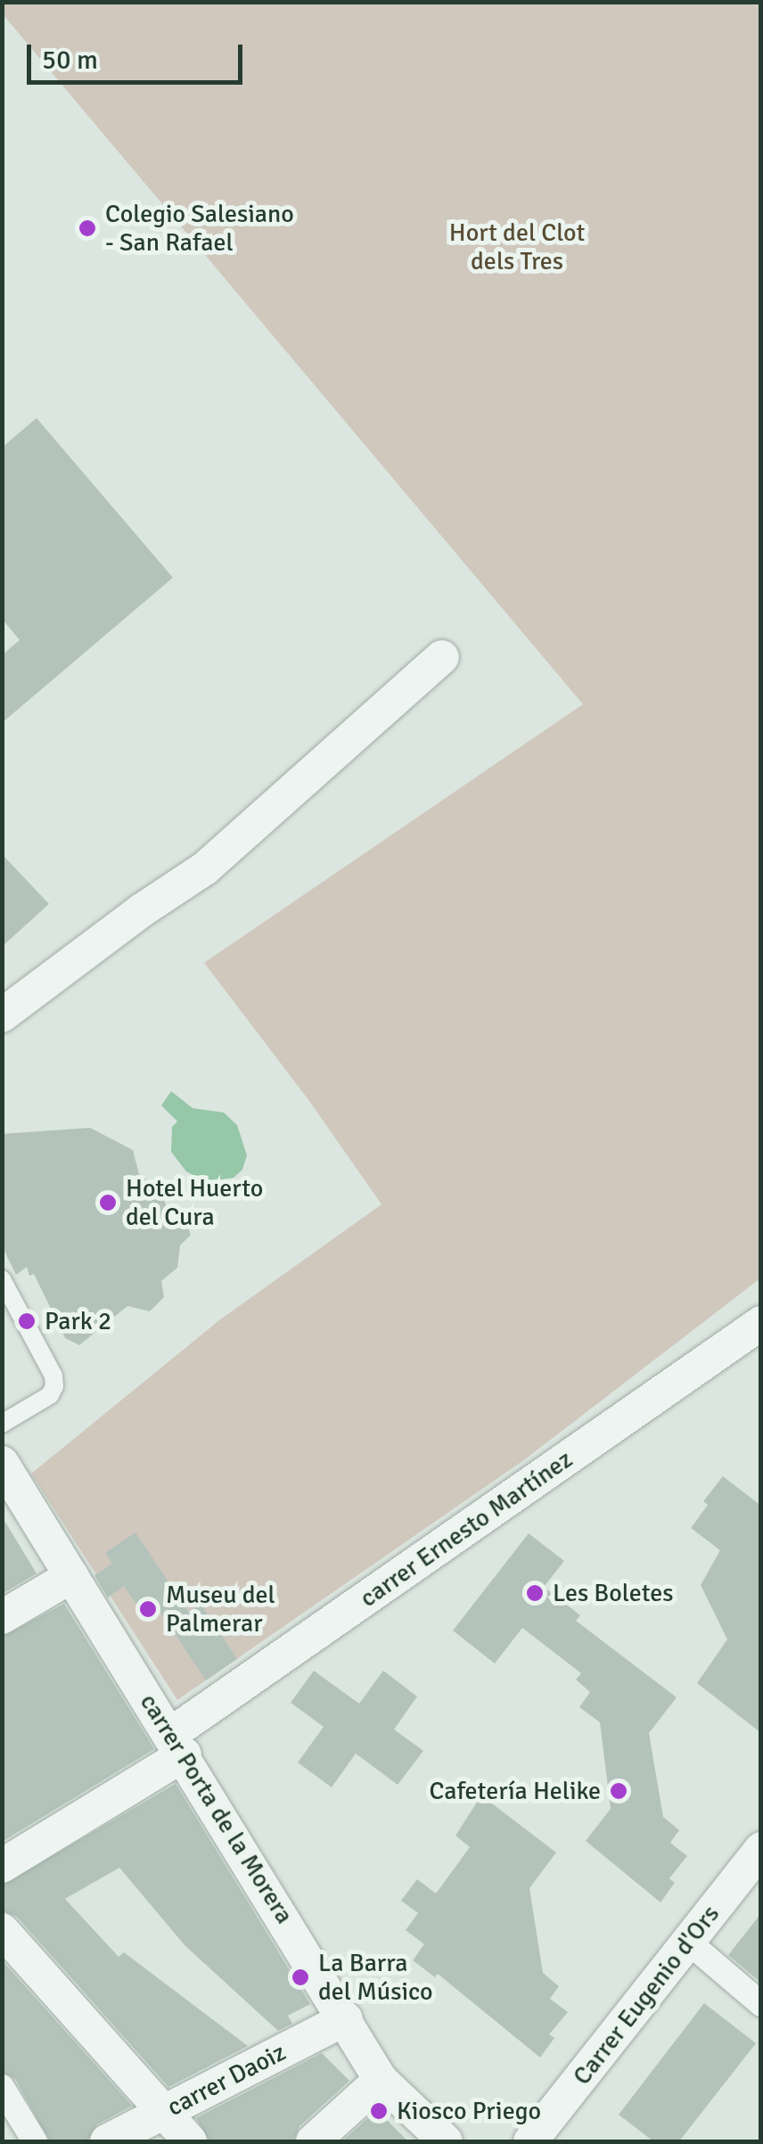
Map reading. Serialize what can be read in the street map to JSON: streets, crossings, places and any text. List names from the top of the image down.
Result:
{
  "streets": {
    "street": [
      "carrer Ernesto Martínez",
      "carrer Porta de la Morera",
      "Carrer Eugenio d'Ors",
      "carrer Daoiz"
    ]
  },
  "crossings": [
    ["carrer Ernesto Martínez", "carrer Porta de la Morera"],
    ["carrer Porta de la Morera", "carrer Daoiz"]
  ],
  "parks": ["Hort del Clot dels Tres"],
  "places": [
    "Colegio Salesiano - San Rafael",
    "Hotel Huerto del Cura",
    "Park 2",
    "Les Boletes",
    "Museu del Palmerar",
    "Cafetería Helike",
    "La Barra del Músico",
    "Kiosco Priego"
  ],
  "scale_bar": "50 m"
}
